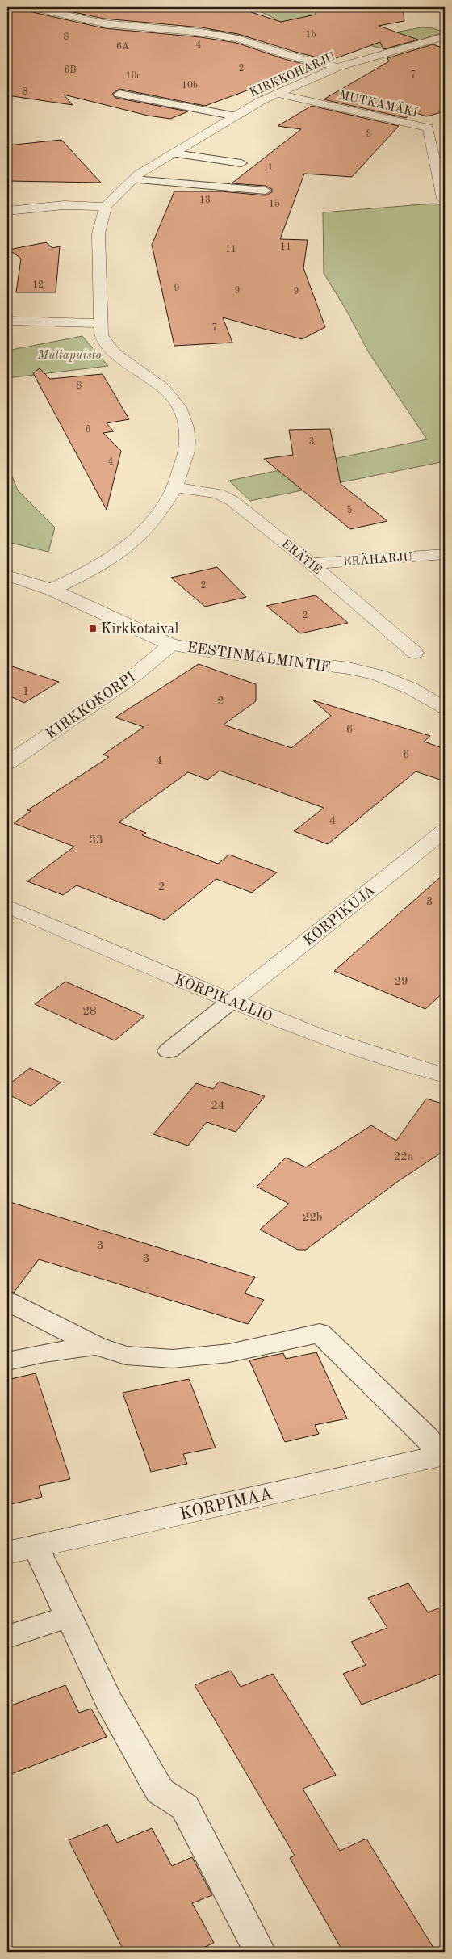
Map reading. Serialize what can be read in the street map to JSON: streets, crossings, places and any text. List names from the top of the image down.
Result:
{
  "streets": {
    "street": [
      "KIRKKOHARJU",
      "MUTKAMÄKI",
      "ERÄTIE",
      "ERÄHARJU",
      "EESTINMALMINTIE",
      "KIRKKOKORPI",
      "KORPIKUJA",
      "KORPIKALLIO",
      "KORPIMAA"
    ]
  },
  "crossings": [
    ["KIRKKOHARJU", "MUTKAMÄKI"],
    ["ERÄTIE", "ERÄHARJU"],
    ["EESTINMALMINTIE", "KIRKKOKORPI"],
    ["KORPIKUJA", "KORPIKALLIO"]
  ],
  "parks": ["Multapuisto"],
  "places": {
    "transit": ["Kirkkotaival"]
  },
  "house_numbers": [
    "1b",
    "8",
    "4",
    "6A",
    "2",
    "6B",
    "7",
    "10c",
    "10b",
    "8",
    "3",
    "1",
    "13",
    "15",
    "11",
    "11",
    "12",
    "9",
    "9",
    "9",
    "7",
    "8",
    "6",
    "3",
    "4",
    "5",
    "2",
    "2",
    "1",
    "2",
    "6",
    "6",
    "4",
    "4",
    "33",
    "2",
    "3",
    "29",
    "28",
    "24",
    "22a",
    "22b",
    "3",
    "3"
  ]
}
